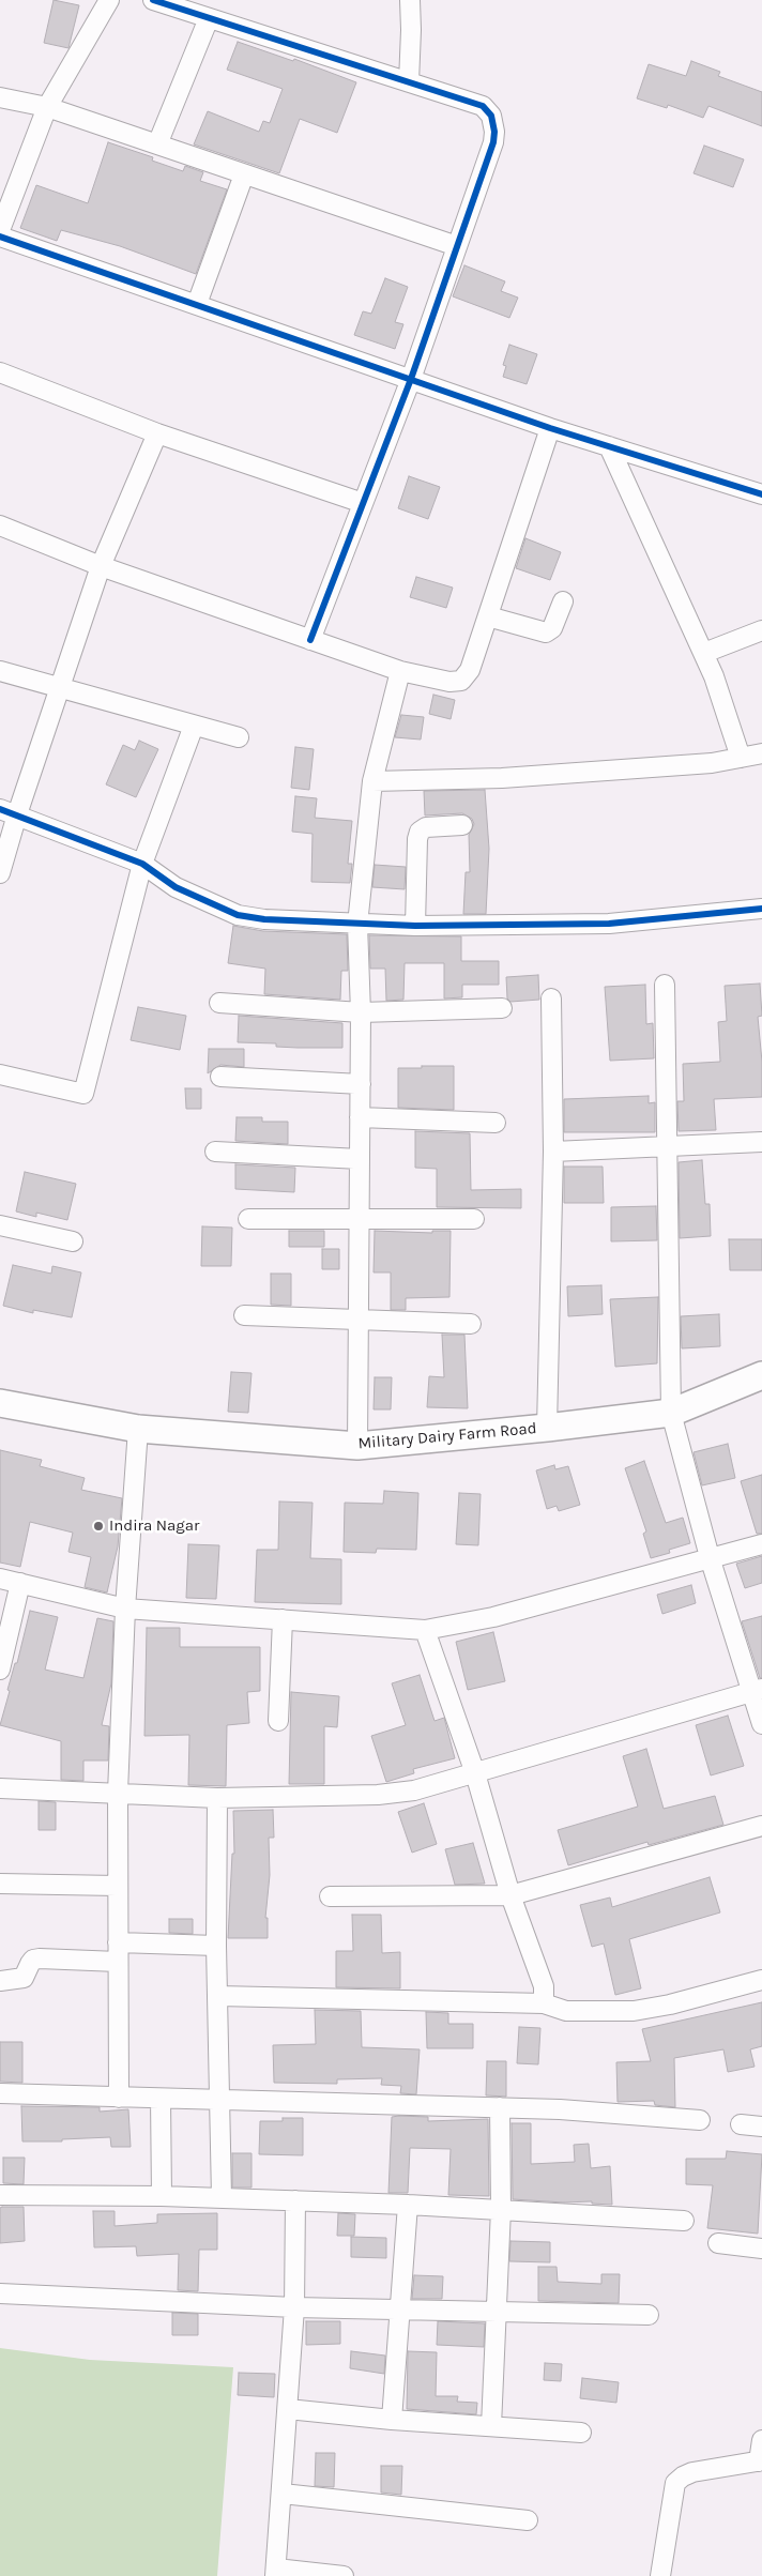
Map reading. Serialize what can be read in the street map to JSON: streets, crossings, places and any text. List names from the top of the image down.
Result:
{
  "streets": {
    "main road": ["Military Dairy Farm Road"]
  },
  "places": ["Indira Nagar"]
}
